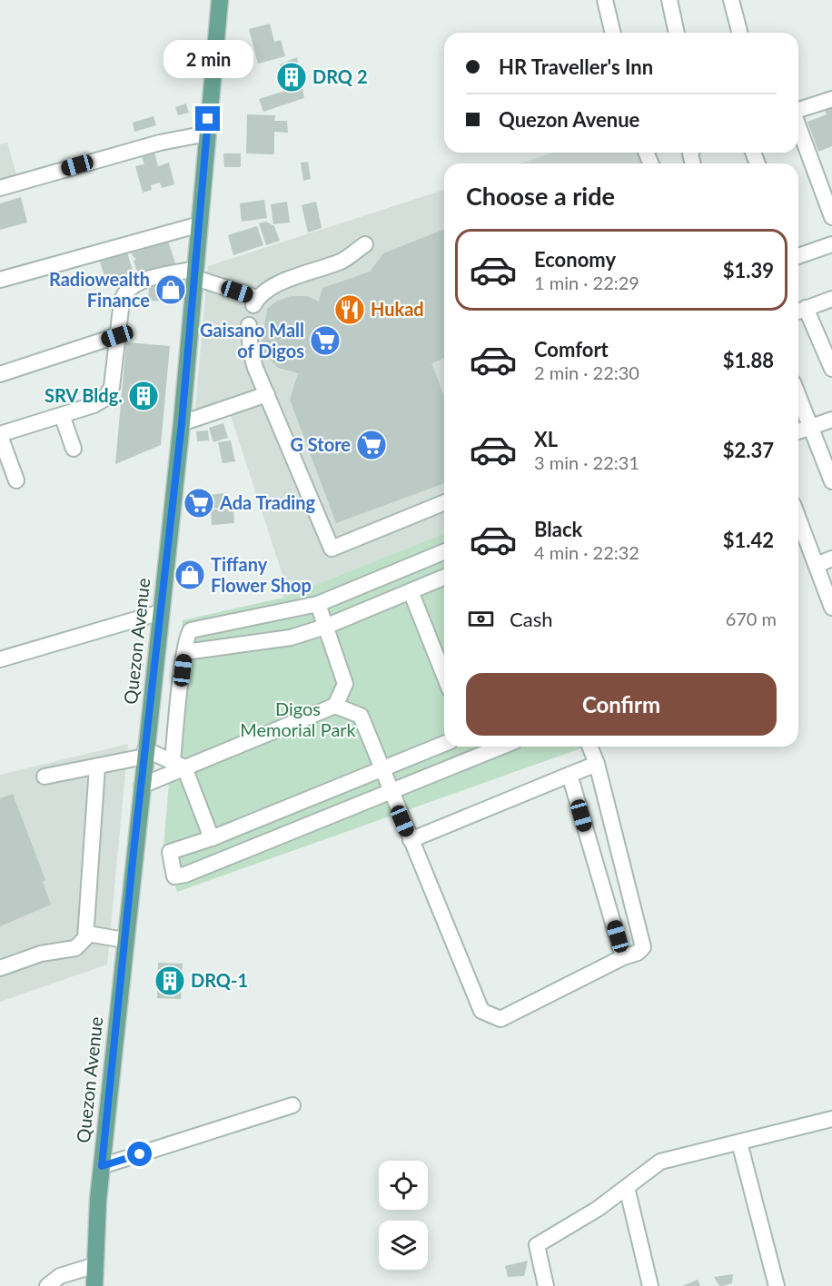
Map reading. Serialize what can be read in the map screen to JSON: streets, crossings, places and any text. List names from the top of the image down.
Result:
{
  "streets": {
    "main road": ["Quezon Avenue"]
  },
  "parks": ["Digos Memorial Park"],
  "places": {
    "building": ["DRQ 2", "SRV Bldg.", "DRQ-1"],
    "shop": ["Radiowealth Finance", "Tiffany Flower Shop"],
    "restaurant": ["Hukad"],
    "supermarket": ["Gaisano Mall of Digos", "G Store", "Ada Trading"]
  },
  "page": {
    "banner": ["HR Traveller's Inn", "Quezon Avenue"],
    "bubble": "2 min",
    "heading": "Choose a ride",
    "list": [
      {
        "name": "Economy",
        "note": "1 min · 22:29",
        "value": "$1.39"
      },
      {
        "name": "Comfort",
        "note": "2 min · 22:30",
        "value": "$1.88"
      },
      {
        "name": "XL",
        "note": "3 min · 22:31",
        "value": "$2.37"
      },
      {
        "name": "Black",
        "note": "4 min · 22:32",
        "value": "$1.42"
      }
    ],
    "pay": ["Cash", "670 m"],
    "buttons": "Confirm"
  }
}
